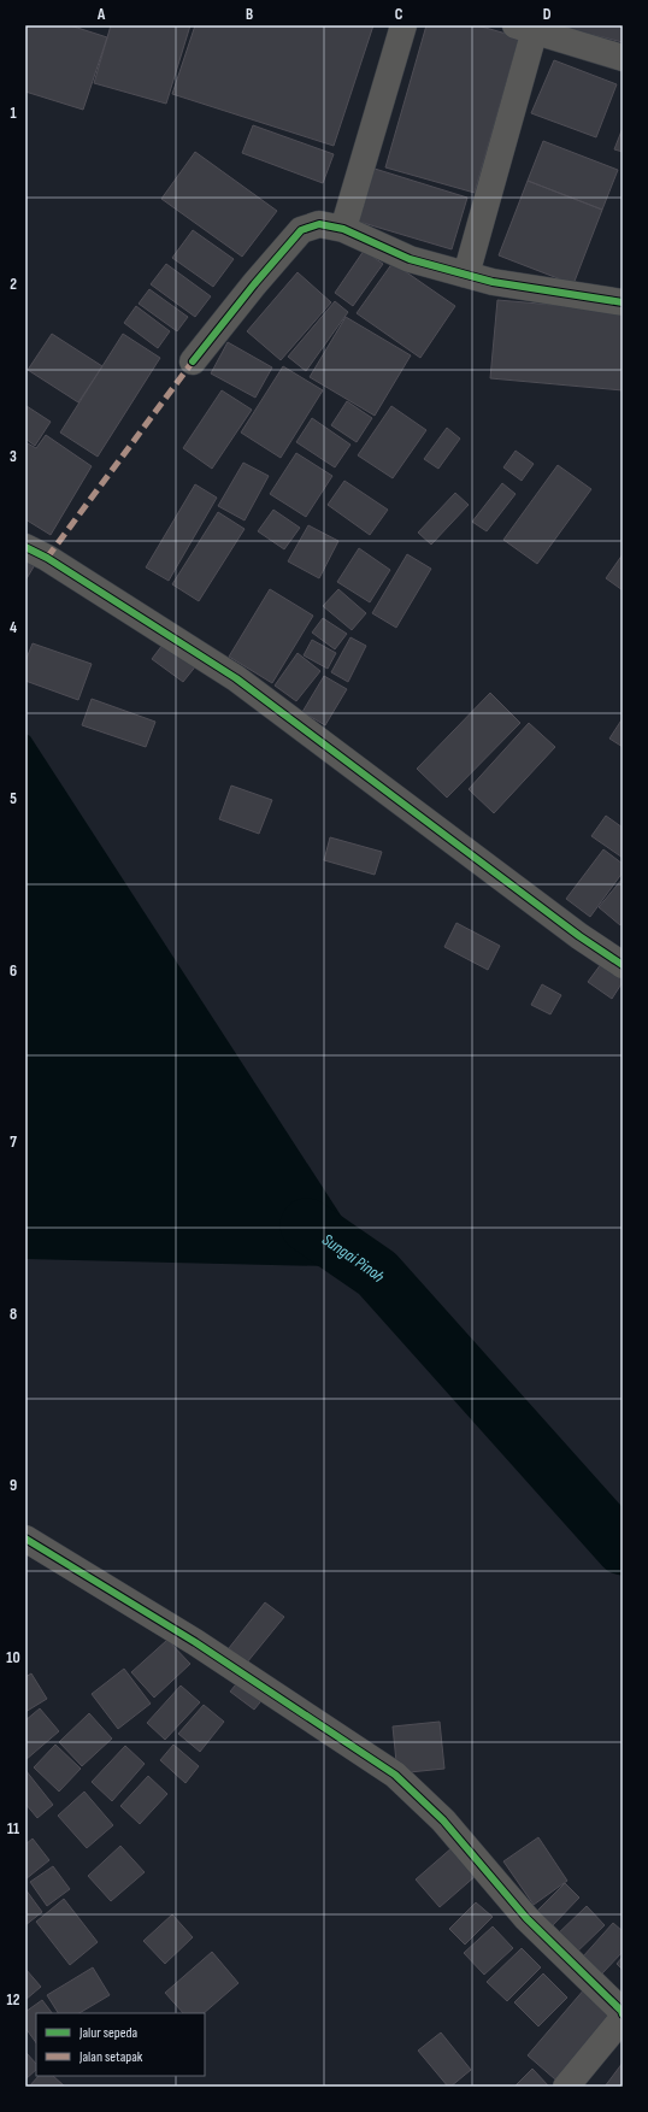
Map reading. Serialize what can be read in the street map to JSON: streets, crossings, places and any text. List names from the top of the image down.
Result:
{
  "water": ["Sungai Pinoh"],
  "legend": ["Jalur sepeda", "Jalan setapak"],
  "grid": {
    "columns": [
      "A",
      "B",
      "C",
      "D"
    ],
    "rows": [
      "1",
      "2",
      "3",
      "4",
      "5",
      "6",
      "7",
      "8",
      "9",
      "10",
      "11",
      "12"
    ]
  }
}
